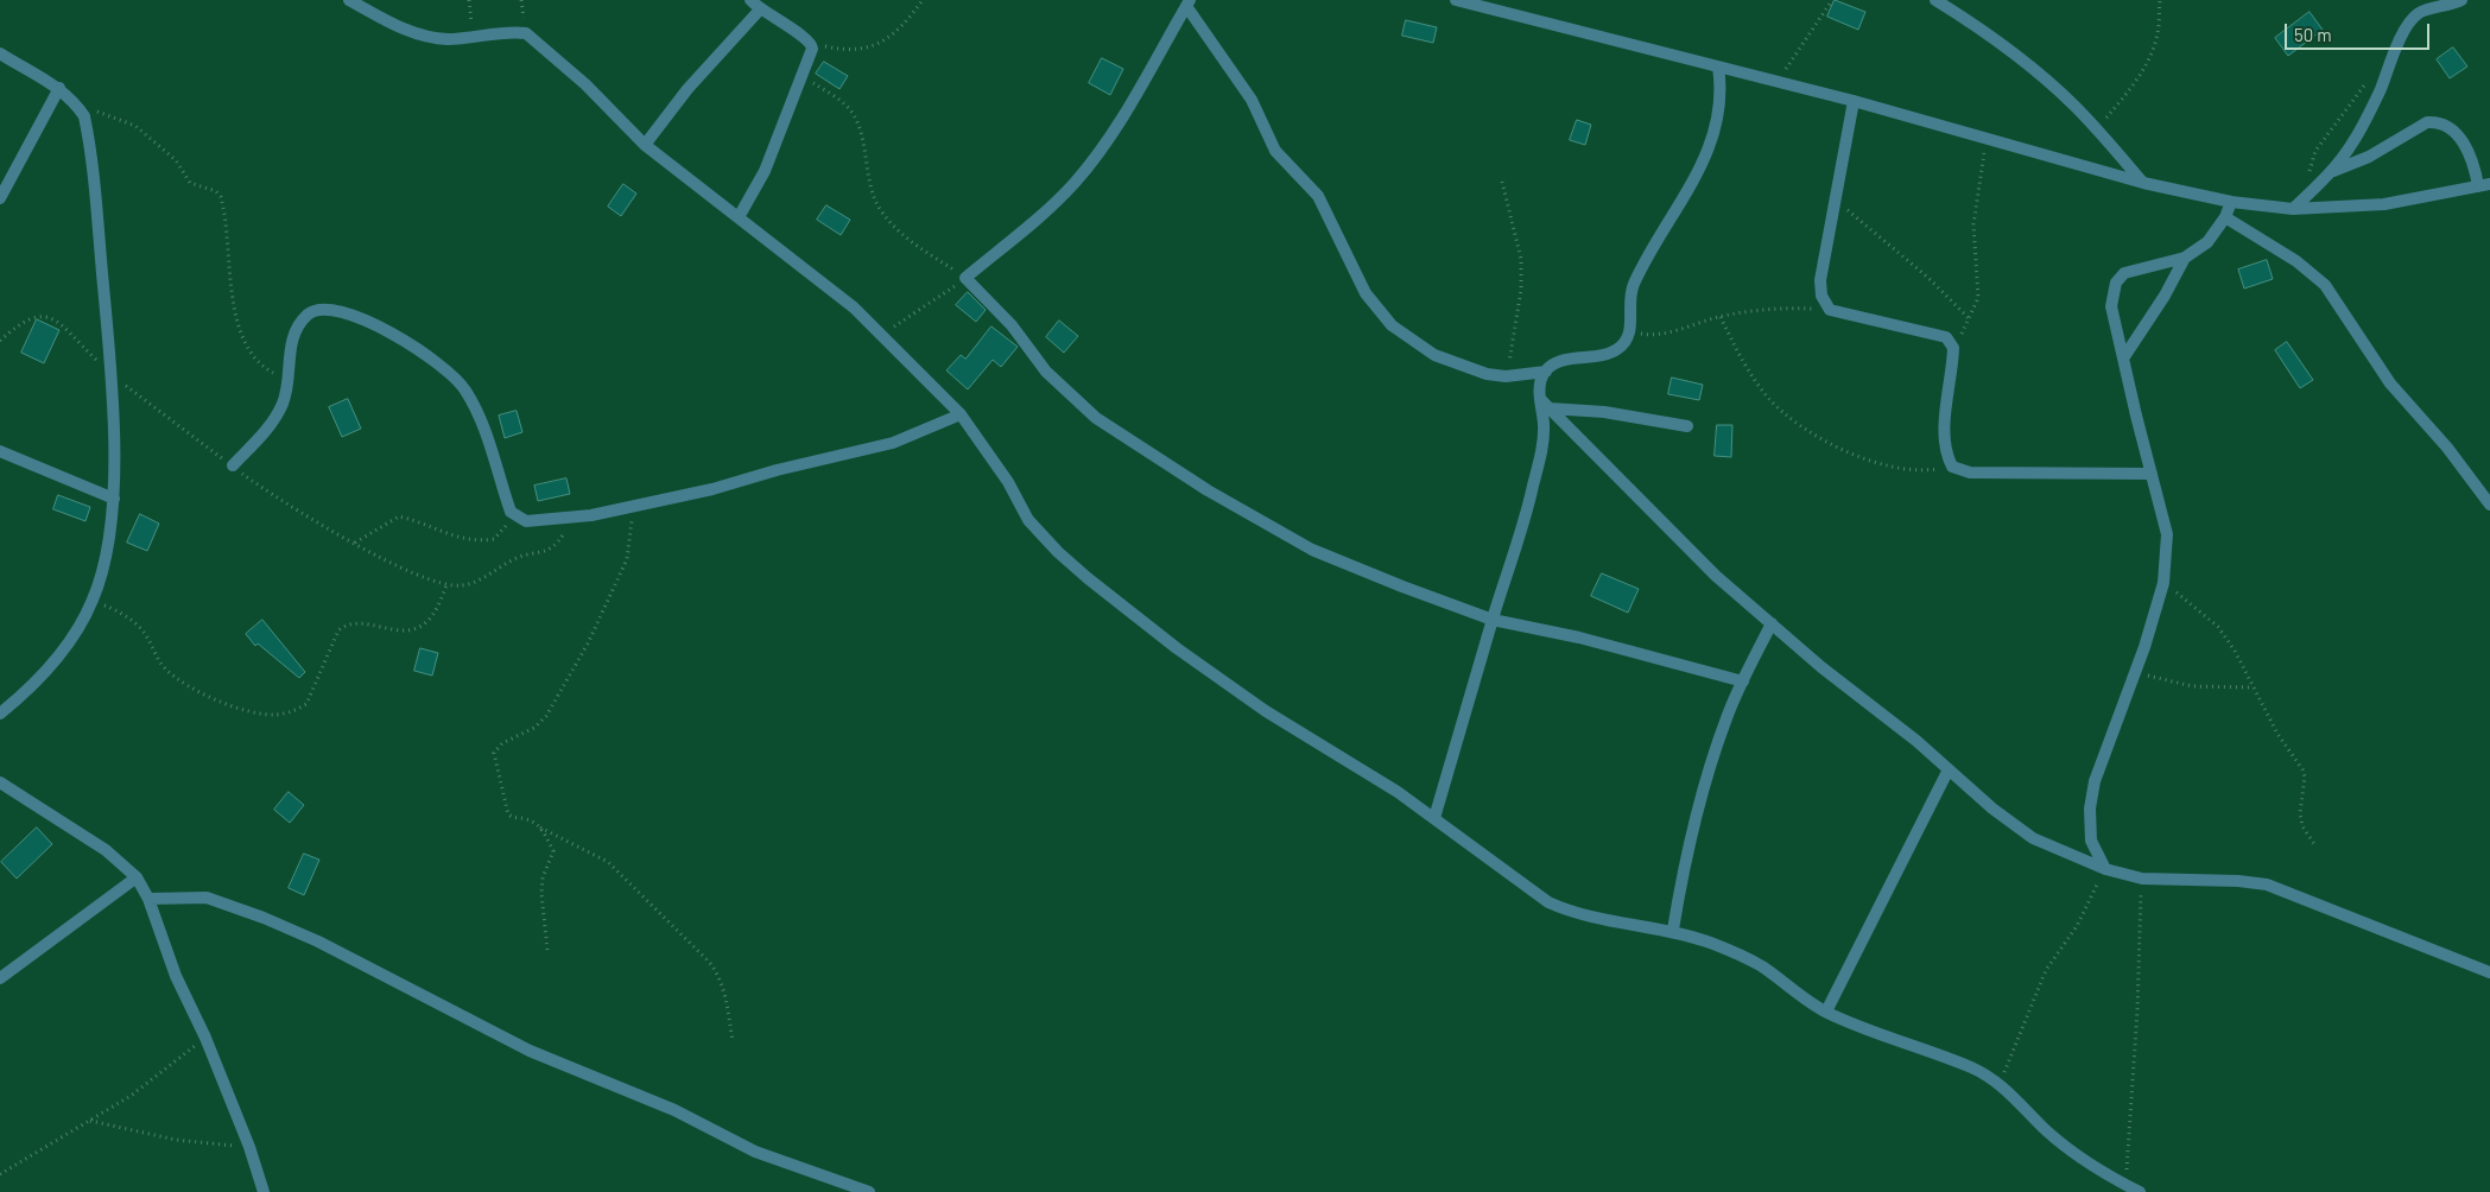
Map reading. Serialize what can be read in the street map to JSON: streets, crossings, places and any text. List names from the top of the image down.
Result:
{
  "scale_bar": "50 m"
}
